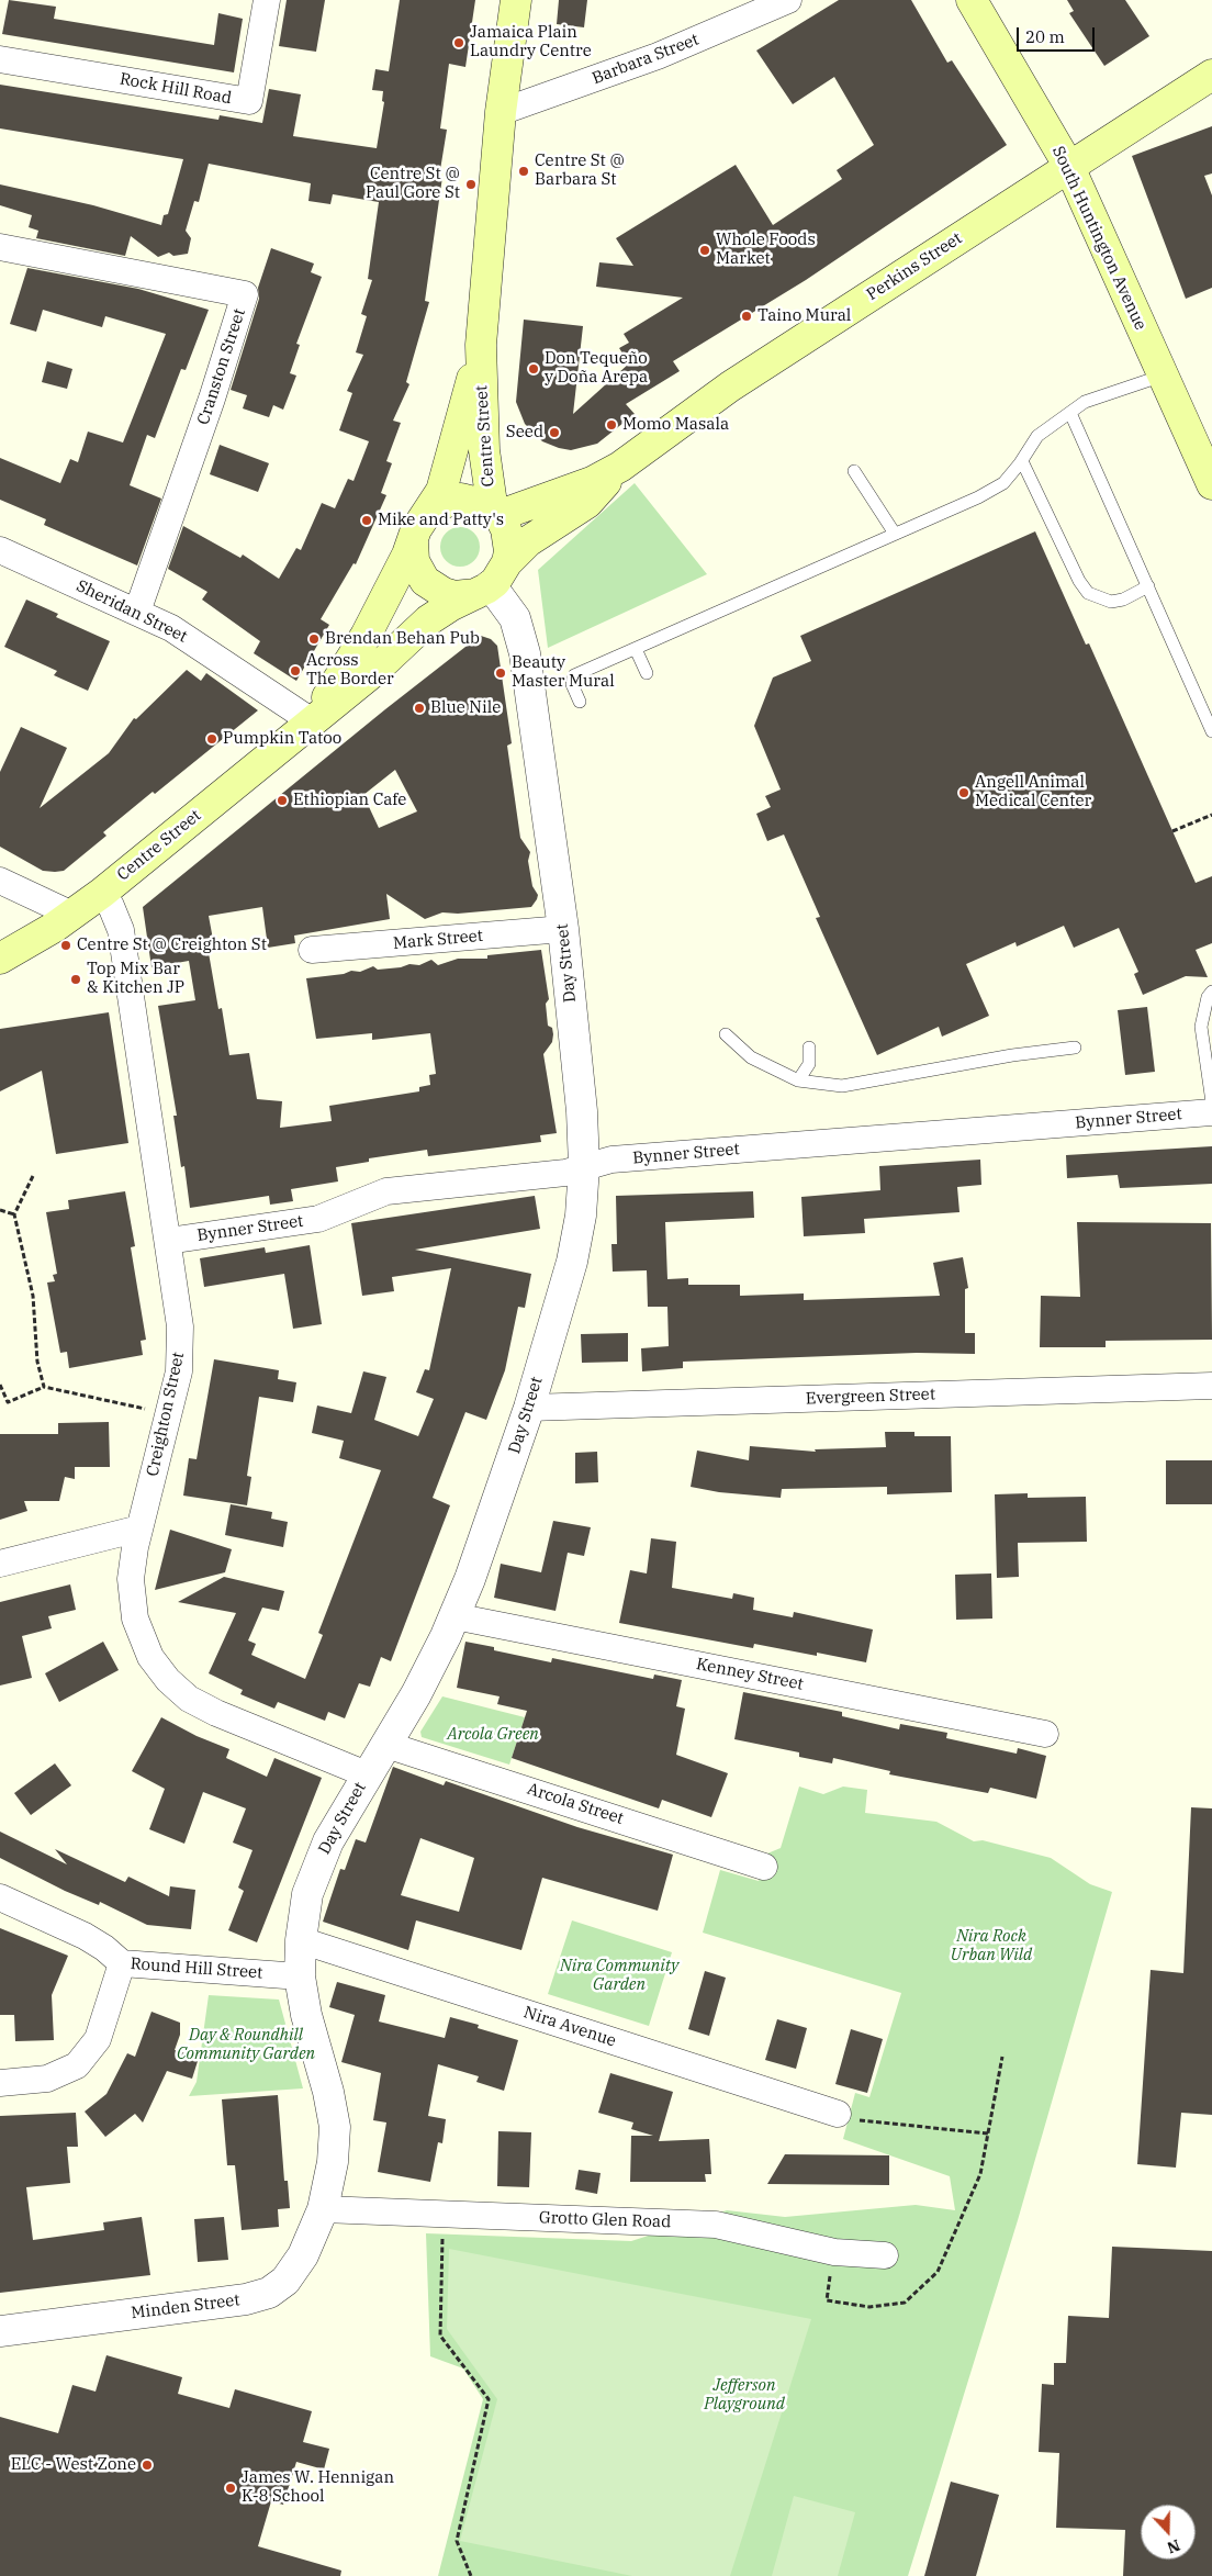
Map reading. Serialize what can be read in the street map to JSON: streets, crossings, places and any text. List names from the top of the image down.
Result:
{
  "streets": {
    "main road": ["South Huntington Avenue", "Perkins Street", "Centre Street"],
    "street": [
      "Barbara Street",
      "Rock Hill Road",
      "Cranston Street",
      "Sheridan Street",
      "Mark Street",
      "Day Street",
      "Bynner Street",
      "Evergreen Street",
      "Creighton Street",
      "Kenney Street",
      "Arcola Street",
      "Round Hill Street",
      "Nira Avenue",
      "Grotto Glen Road",
      "Minden Street"
    ]
  },
  "crossings": [
    ["Barbara Street", "Centre Street"],
    ["South Huntington Avenue", "Perkins Street"],
    ["Perkins Street", "Centre Street"],
    ["Perkins Street", "Day Street"],
    ["Cranston Street", "Sheridan Street"],
    ["Centre Street", "Sheridan Street"],
    ["Centre Street", "Day Street"],
    ["Centre Street", "Creighton Street"],
    ["Mark Street", "Day Street"],
    ["Day Street", "Bynner Street"],
    ["Day Street", "Evergreen Street"],
    ["Day Street", "Creighton Street"],
    ["Day Street", "Kenney Street"],
    ["Day Street", "Arcola Street"],
    ["Day Street", "Round Hill Street"],
    ["Day Street", "Nira Avenue"],
    ["Day Street", "Grotto Glen Road"],
    ["Day Street", "Minden Street"],
    ["Bynner Street", "Creighton Street"],
    ["Grotto Glen Road", "Minden Street"]
  ],
  "parks": [
    "Arcola Green",
    "Nira Rock Urban Wild",
    "Nira Community Garden",
    "Day & Roundhill Community Garden",
    "Jefferson Playground"
  ],
  "places": [
    "Jamaica Plain Laundry Centre",
    "Centre St @ Barbara St",
    "Centre St @ Paul Gore St",
    "Whole Foods Market",
    "Taino Mural",
    "Don Tequeño y Doña Arepa",
    "Momo Masala",
    "Seed",
    "Mike and Patty's",
    "Brendan Behan Pub",
    "Across The Border",
    "Beauty Master Mural",
    "Blue Nile",
    "Pumpkin Tatoo",
    "Angell Animal Medical Center",
    "Ethiopian Cafe",
    "Centre St @ Creighton St",
    "Top Mix Bar & Kitchen JP",
    "ELC - West Zone",
    "James W. Hennigan K-8 School"
  ],
  "scale_bar": "20 m",
  "north": "bottom"
}
